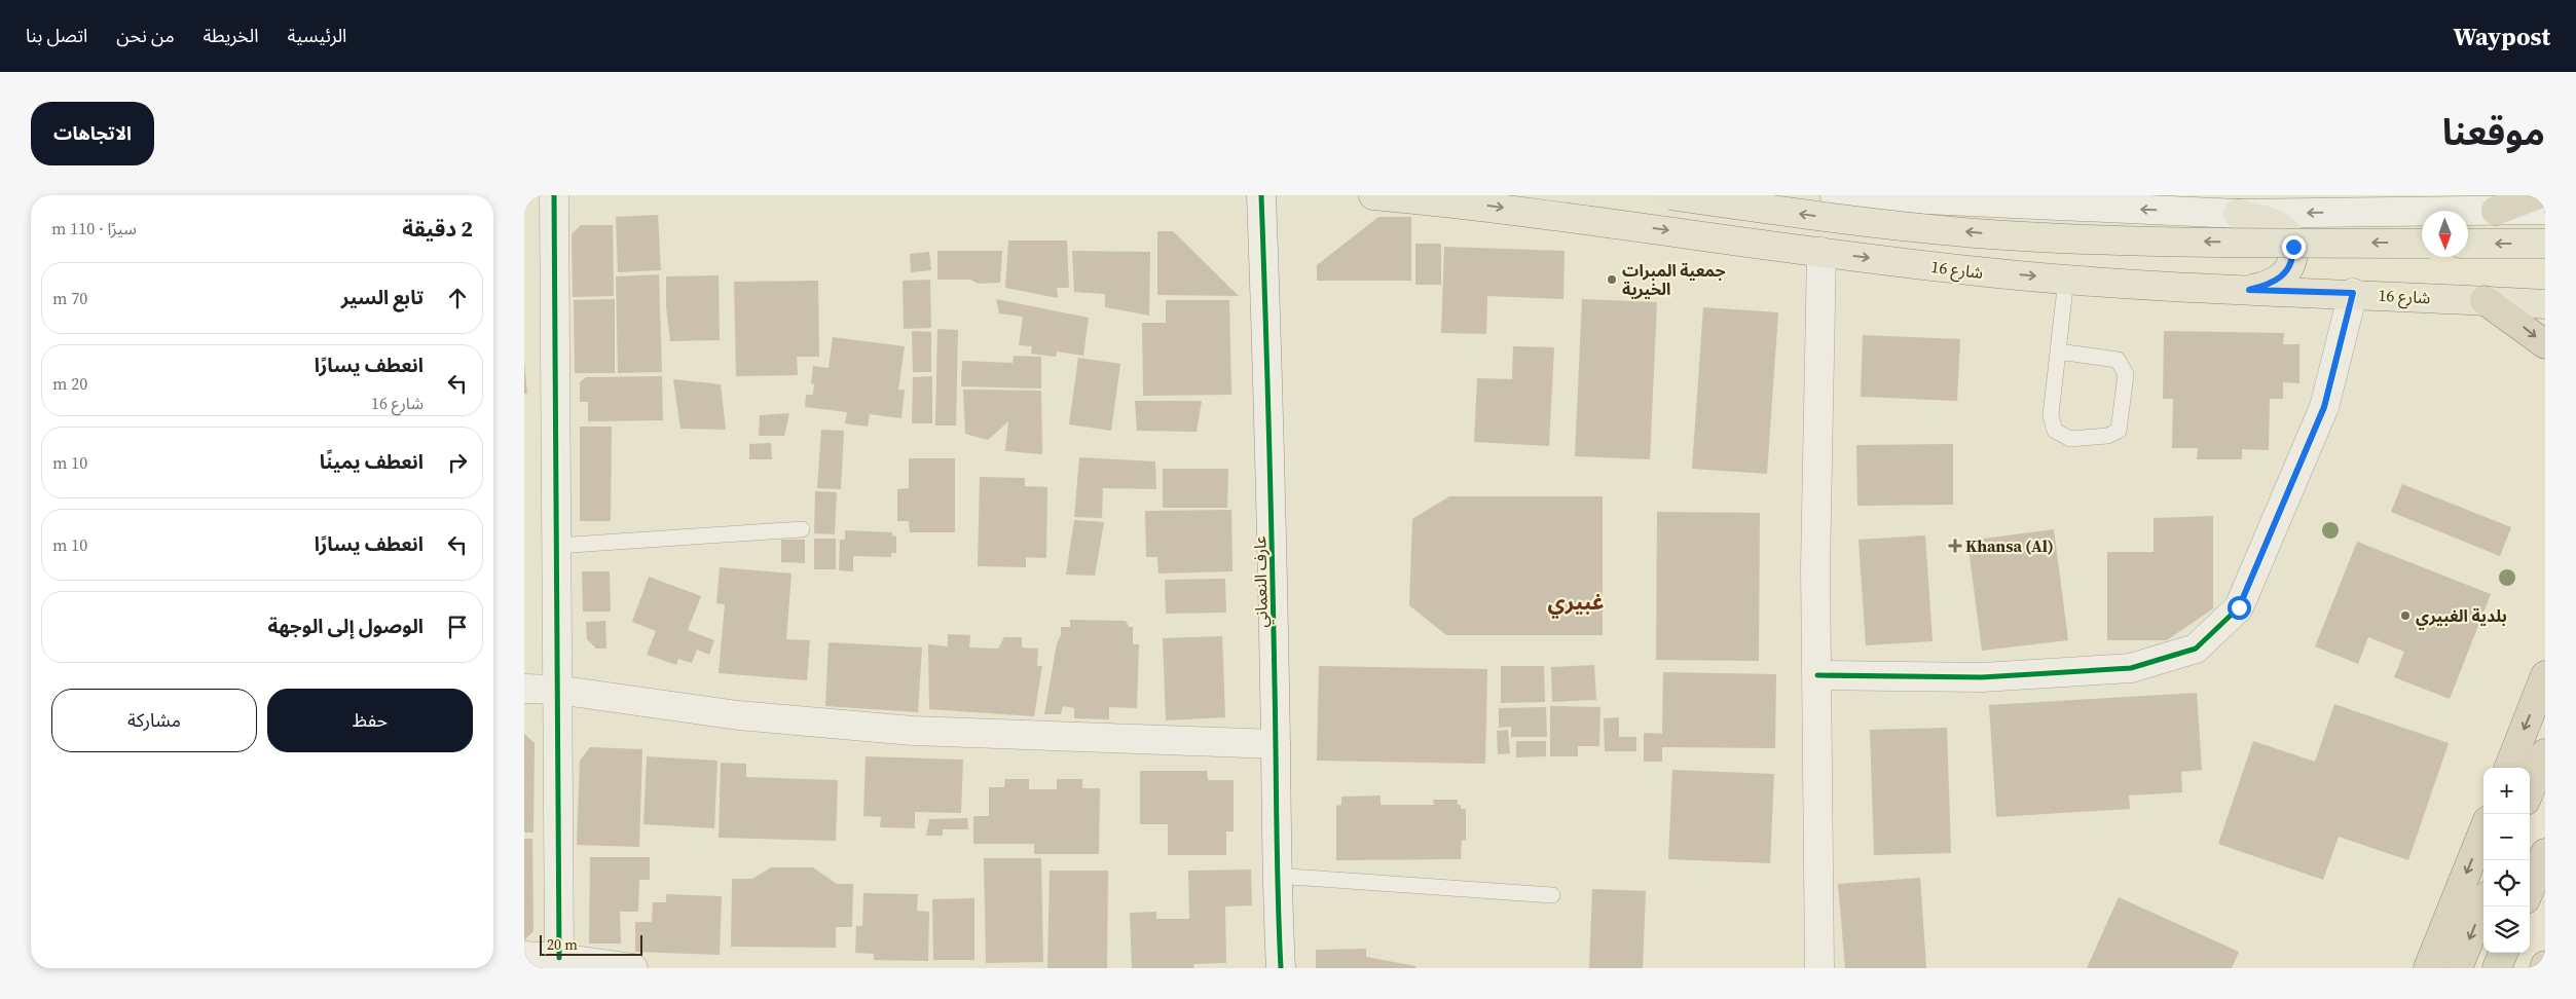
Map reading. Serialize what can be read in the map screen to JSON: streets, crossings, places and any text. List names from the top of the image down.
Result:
{
  "streets": {
    "main road": ["شارع 16"],
    "street": ["عارف النعماني"]
  },
  "districts": ["غبيري"],
  "places": {
    "other": ["جمعية المبرات الخيرية", "بلدية الغبيري"],
    "health": ["Khansa (Al)"]
  },
  "scale_bar": "20 m",
  "north": "bottom",
  "page": {
    "header": "Waypost",
    "nav": [
      "الرئيسية",
      "الخريطة",
      "من نحن",
      "اتصل بنا"
    ],
    "title": "موقعنا",
    "buttons": [
      "الاتجاهات",
      ["حفظ", "مشاركة"]
    ],
    "heading": ["2 دقيقة", "سيرًا · 110 m"],
    "list": [
      ["تابع السير", "70 m"],
      ["انعطف يسارًا", "شارع 16", "20 m"],
      ["انعطف يمينًا", "10 m"],
      ["انعطف يسارًا", "10 m"],
      "الوصول إلى الوجهة"
    ],
    "map_buttons": ["+", "−"],
    "scale": "20 m"
  }
}
